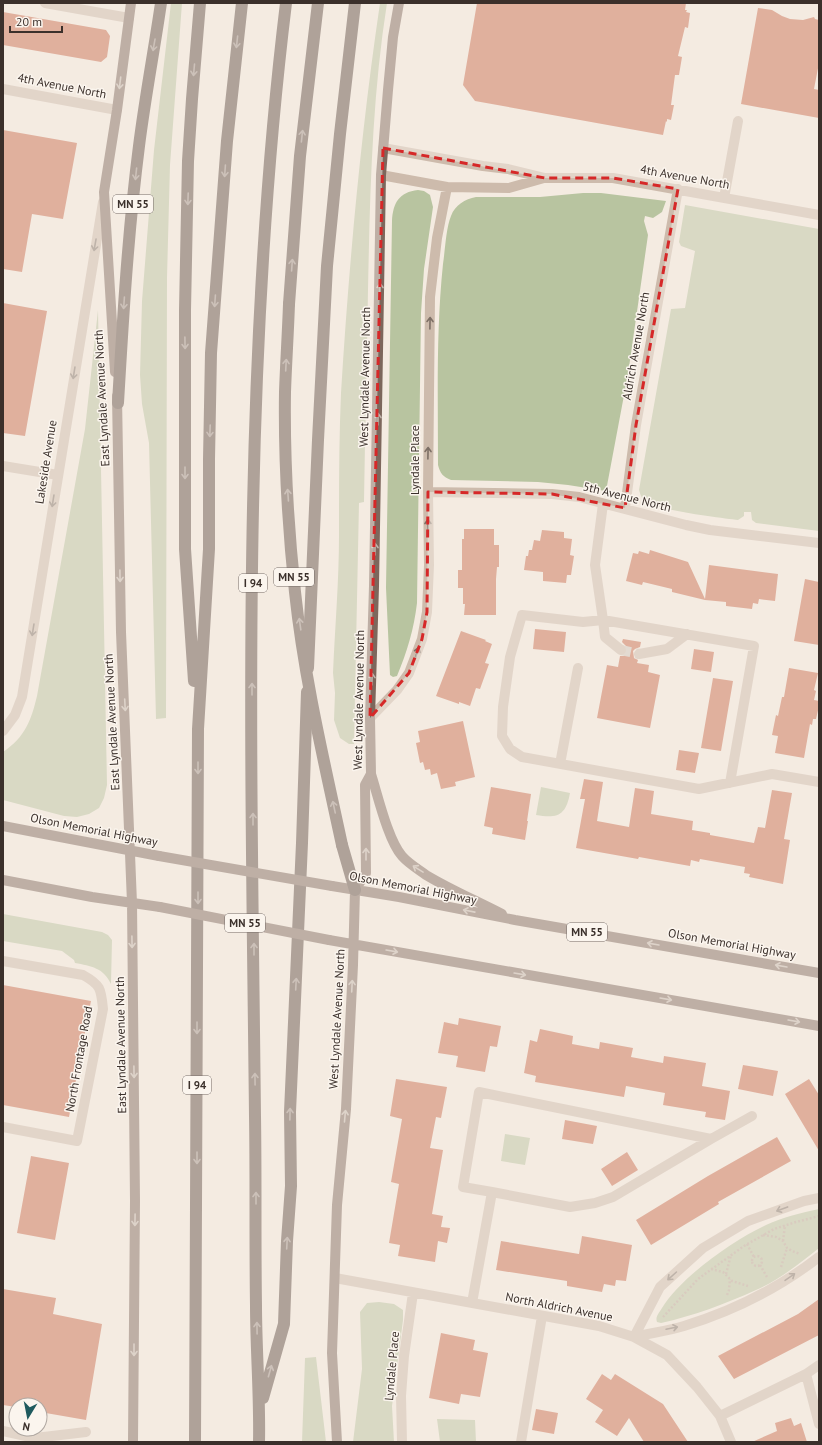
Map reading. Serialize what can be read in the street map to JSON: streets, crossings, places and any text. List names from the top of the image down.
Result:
{
  "streets": {
    "highway": ["MN 55", "I 94"],
    "main road": ["West Lyndale Avenue North", "East Lyndale Avenue North", "Olson Memorial Highway"],
    "street": [
      "4th Avenue North",
      "Aldrich Avenue North",
      "Lyndale Place",
      "Lakeside Avenue",
      "5th Avenue North",
      "North Frontage Road",
      "North Aldrich Avenue"
    ]
  },
  "crossings": [
    ["4th Avenue North", "Aldrich Avenue North"],
    ["4th Avenue North", "West Lyndale Avenue North"],
    ["4th Avenue North", "East Lyndale Avenue North"],
    ["4th Avenue North", "Lyndale Place"],
    ["MN 55", "West Lyndale Avenue North"],
    ["MN 55", "East Lyndale Avenue North"],
    ["MN 55", "Olson Memorial Highway"],
    ["Aldrich Avenue North", "5th Avenue North"],
    ["West Lyndale Avenue North", "Lyndale Place"],
    ["West Lyndale Avenue North", "Olson Memorial Highway"],
    ["West Lyndale Avenue North", "North Aldrich Avenue"],
    ["East Lyndale Avenue North", "Lakeside Avenue"],
    ["East Lyndale Avenue North", "Olson Memorial Highway"],
    ["Lyndale Place", "5th Avenue North"],
    ["Lyndale Place", "North Aldrich Avenue"]
  ],
  "one_way": [
    "West Lyndale Avenue North",
    "East Lyndale Avenue North",
    "Lyndale Place",
    "Lakeside Avenue"
  ],
  "scale_bar": "20 m",
  "north": "bottom"
}
